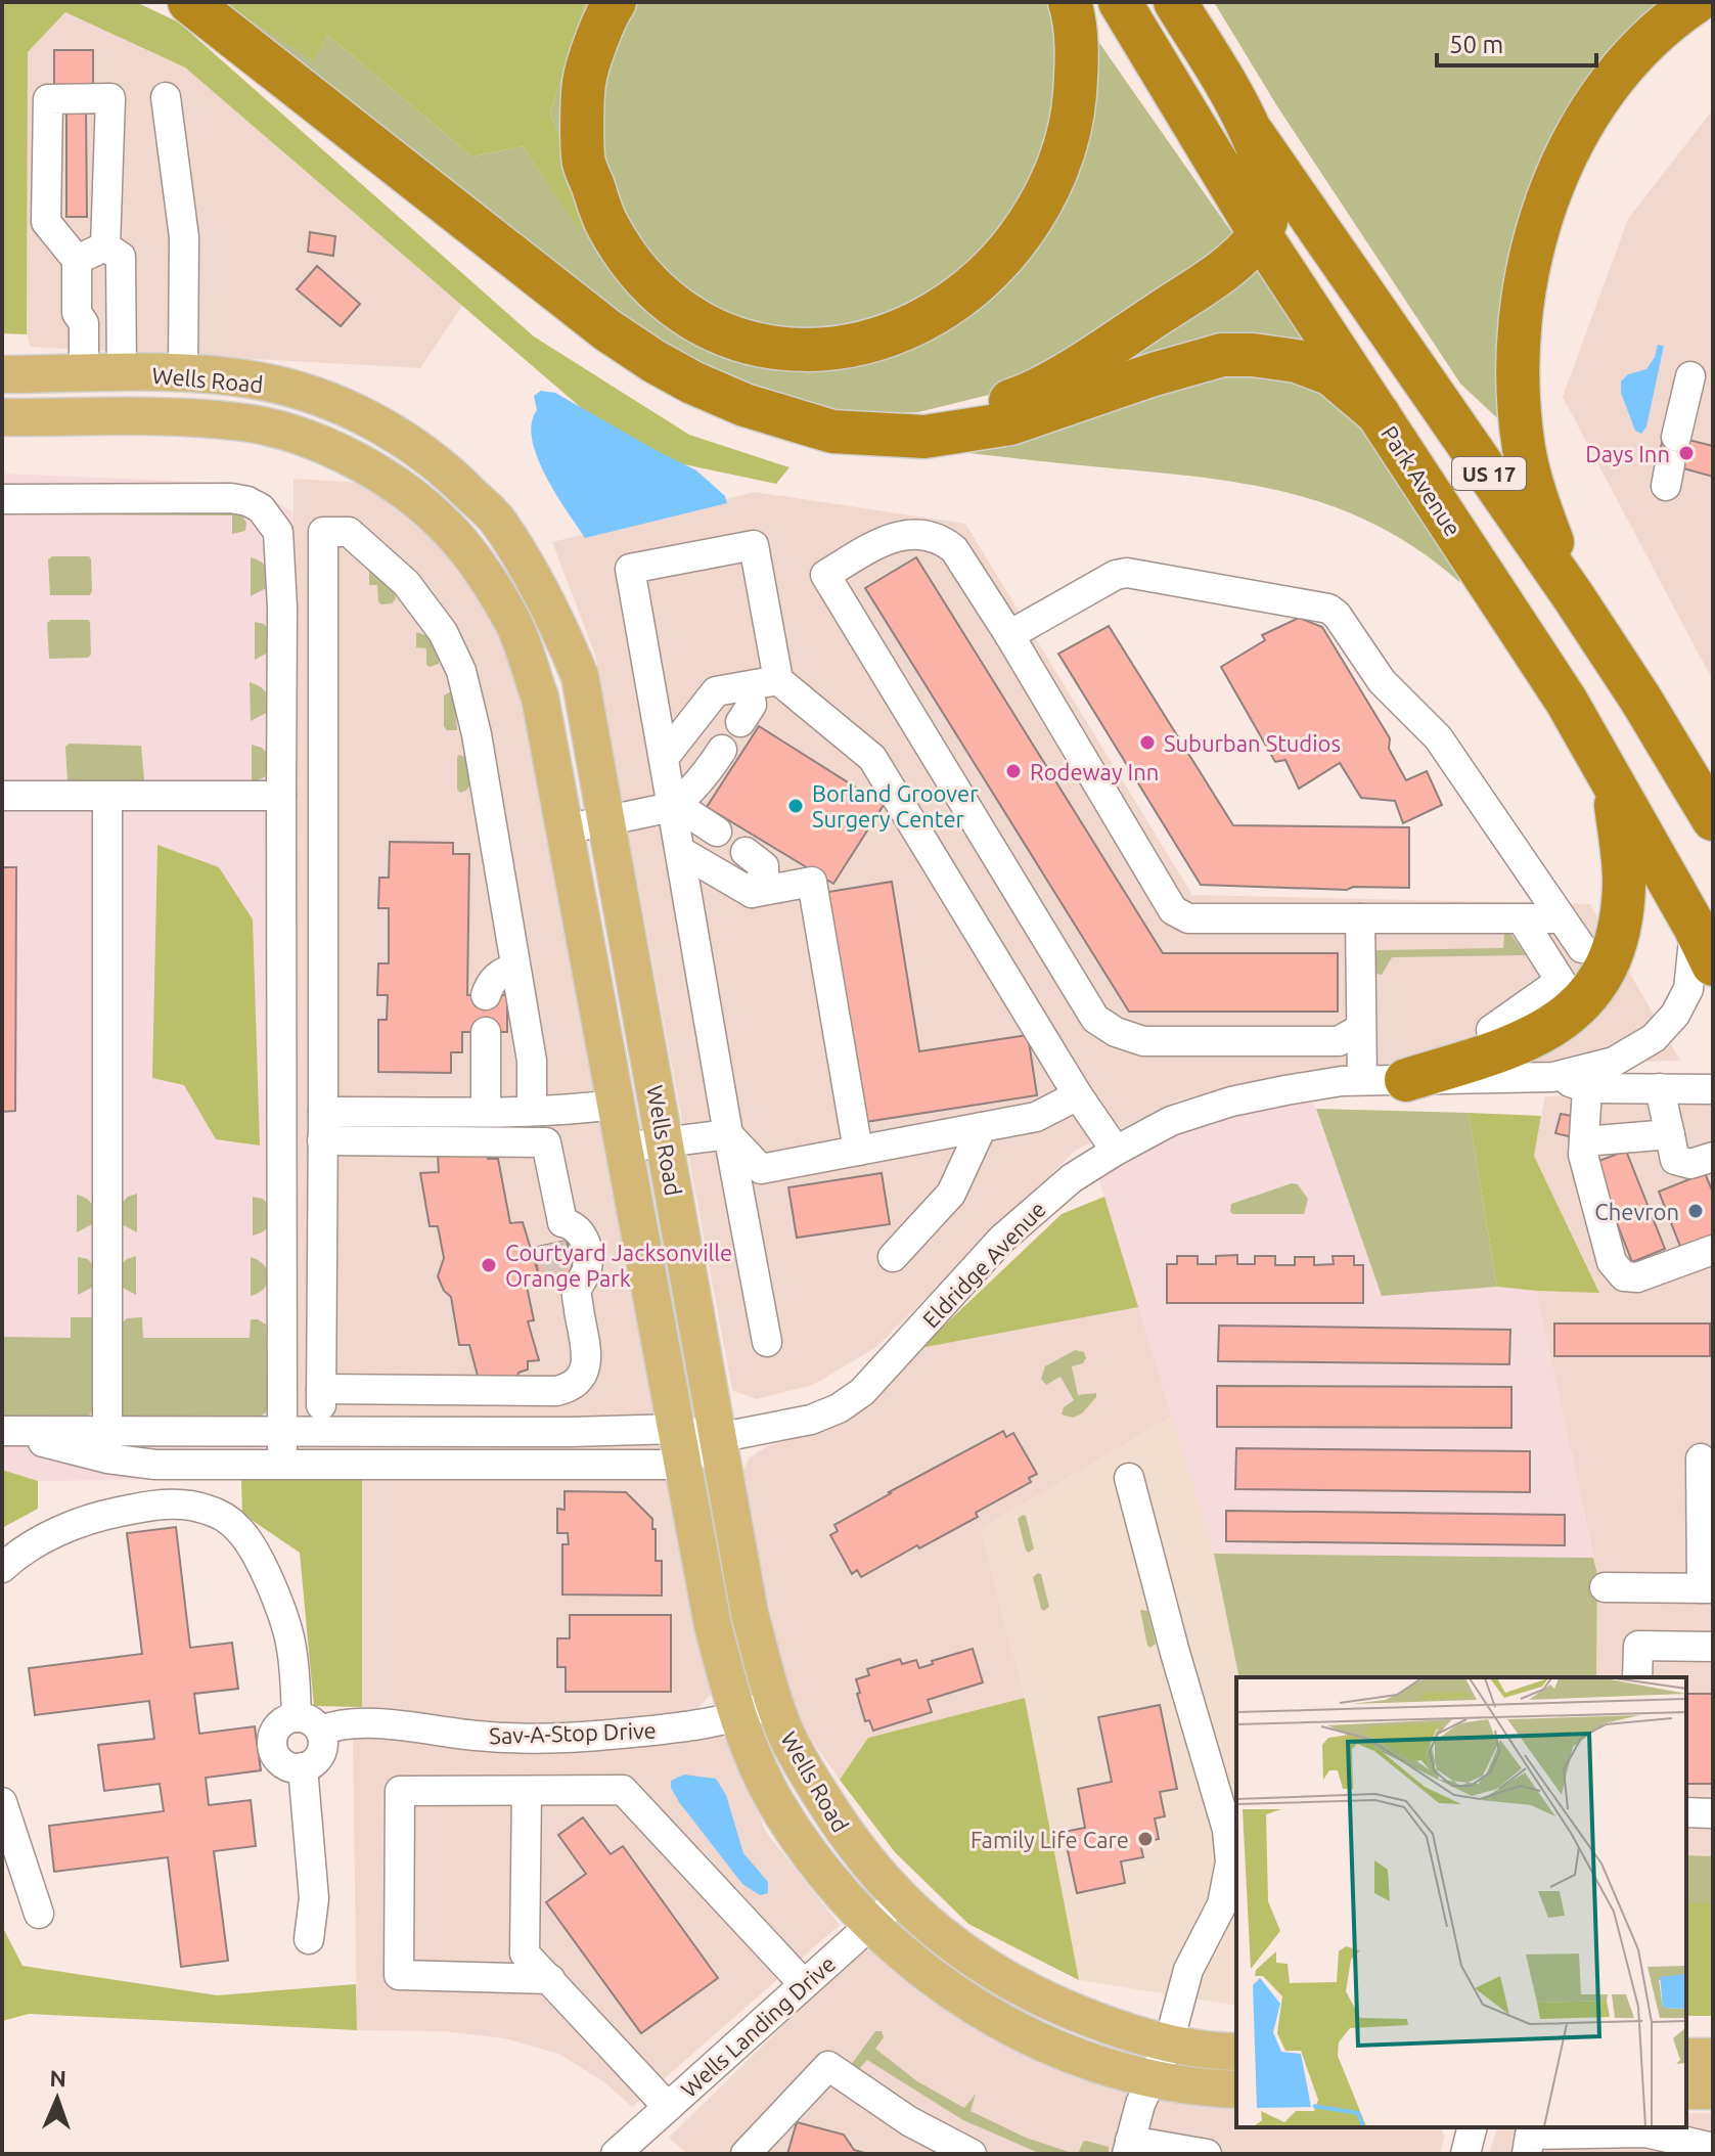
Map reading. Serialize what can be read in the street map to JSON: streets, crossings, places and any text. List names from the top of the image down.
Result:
{
  "streets": {
    "highway": ["US 17", "Park Avenue"],
    "main road": ["Wells Road"],
    "street": ["Eldridge Avenue", "Sav-A-Stop Drive", "Wells Landing Drive"]
  },
  "crossings": [
    ["Wells Road", "Eldridge Avenue"],
    ["Wells Road", "Sav-A-Stop Drive"],
    ["Wells Road", "Wells Landing Drive"],
    ["Park Avenue", "Eldridge Avenue"]
  ],
  "places": [
    "Days Inn",
    "Suburban Studios",
    "Rodeway Inn",
    "Borland Groover Surgery Center",
    "Chevron",
    "Courtyard Jacksonville Orange Park",
    "Family Life Care"
  ],
  "scale_bar": "50 m",
  "north": "top"
}
